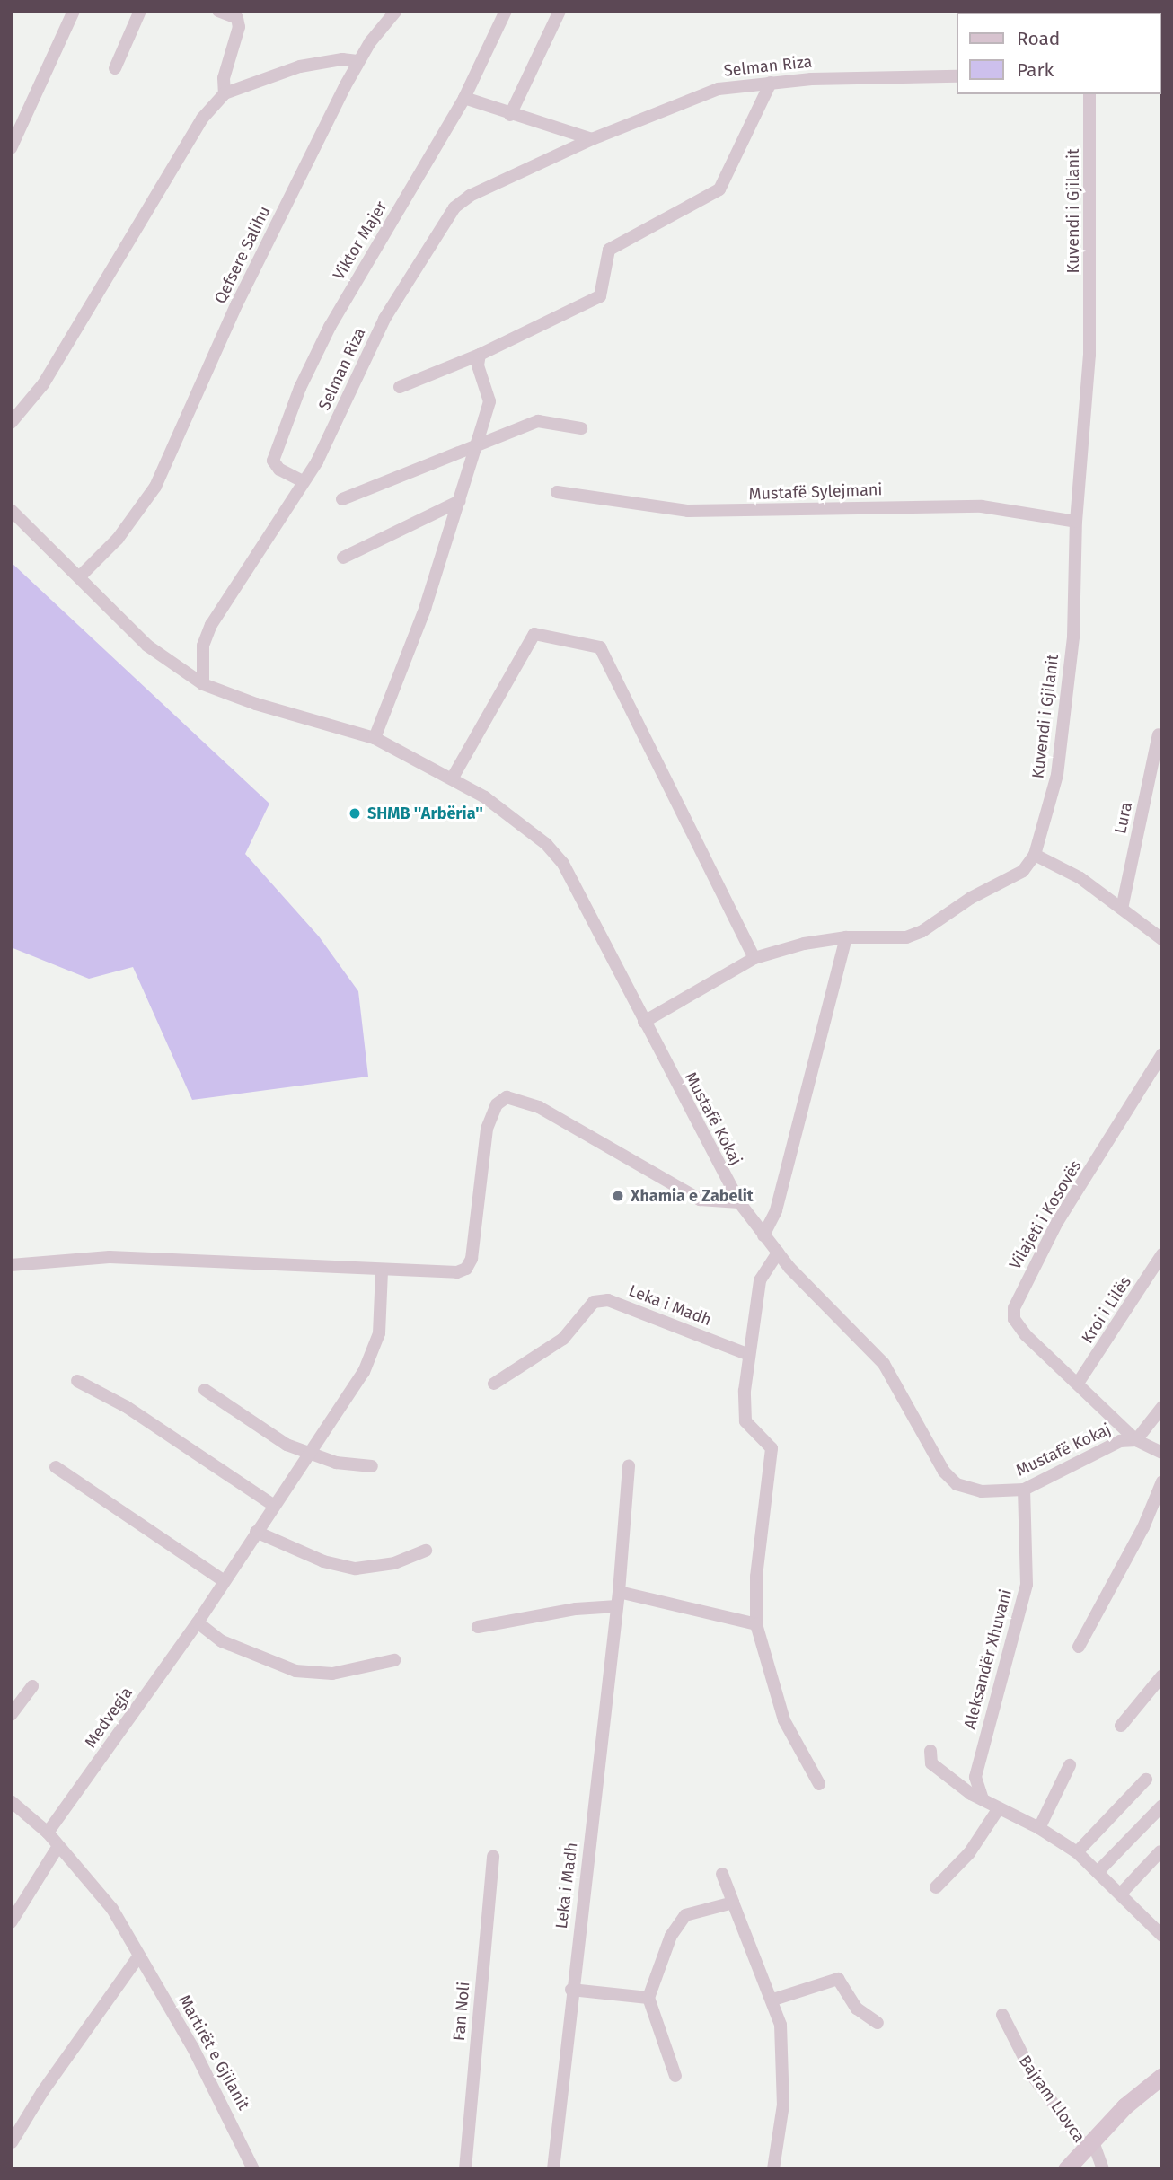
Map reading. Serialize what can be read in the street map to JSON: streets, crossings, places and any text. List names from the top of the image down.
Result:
{
  "streets": {
    "street": [
      "Selman Riza",
      "Kuvendi i Gjilanit",
      "Viktor Majer",
      "Qefsere Salihu",
      "Mustafë Sylejmani",
      "Lura",
      "Mustafë Kokaj",
      "Vilajeti i Kosovës",
      "Leka i Madh",
      "Kroi i Lilës",
      "Aleksandër Xhuvani",
      "Medvegja",
      "Fan Noli",
      "Martirët e Gjilanit",
      "Bajram Llovca"
    ]
  },
  "crossings": [
    ["Selman Riza", "Viktor Majer"],
    ["Kuvendi i Gjilanit", "Mustafë Sylejmani"],
    ["Mustafë Kokaj", "Vilajeti i Kosovës"],
    ["Mustafë Kokaj", "Kroi i Lilës"],
    ["Mustafë Kokaj", "Aleksandër Xhuvani"],
    ["Vilajeti i Kosovës", "Kroi i Lilës"],
    ["Medvegja", "Martirët e Gjilanit"]
  ],
  "places": ["SHMB ''Arbëria''", "Xhamia e Zabelit"],
  "legend": ["Road", "Park"]
}
